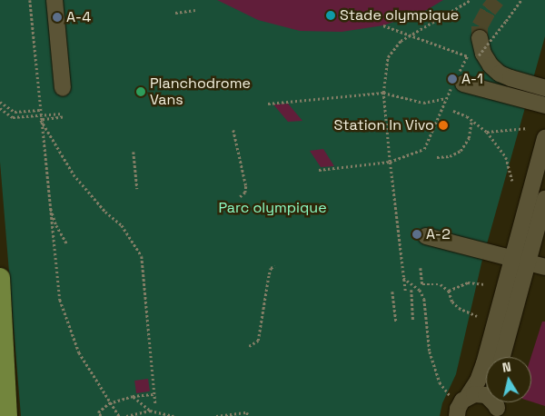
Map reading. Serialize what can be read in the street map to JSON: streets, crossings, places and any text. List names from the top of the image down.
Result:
{
  "parks": ["Parc olympique"],
  "places": [
    "Stade olympique",
    "A-4",
    "A-1",
    "Planchodrome Vans",
    "Station In Vivo",
    "A-2"
  ],
  "north": "top"
}
